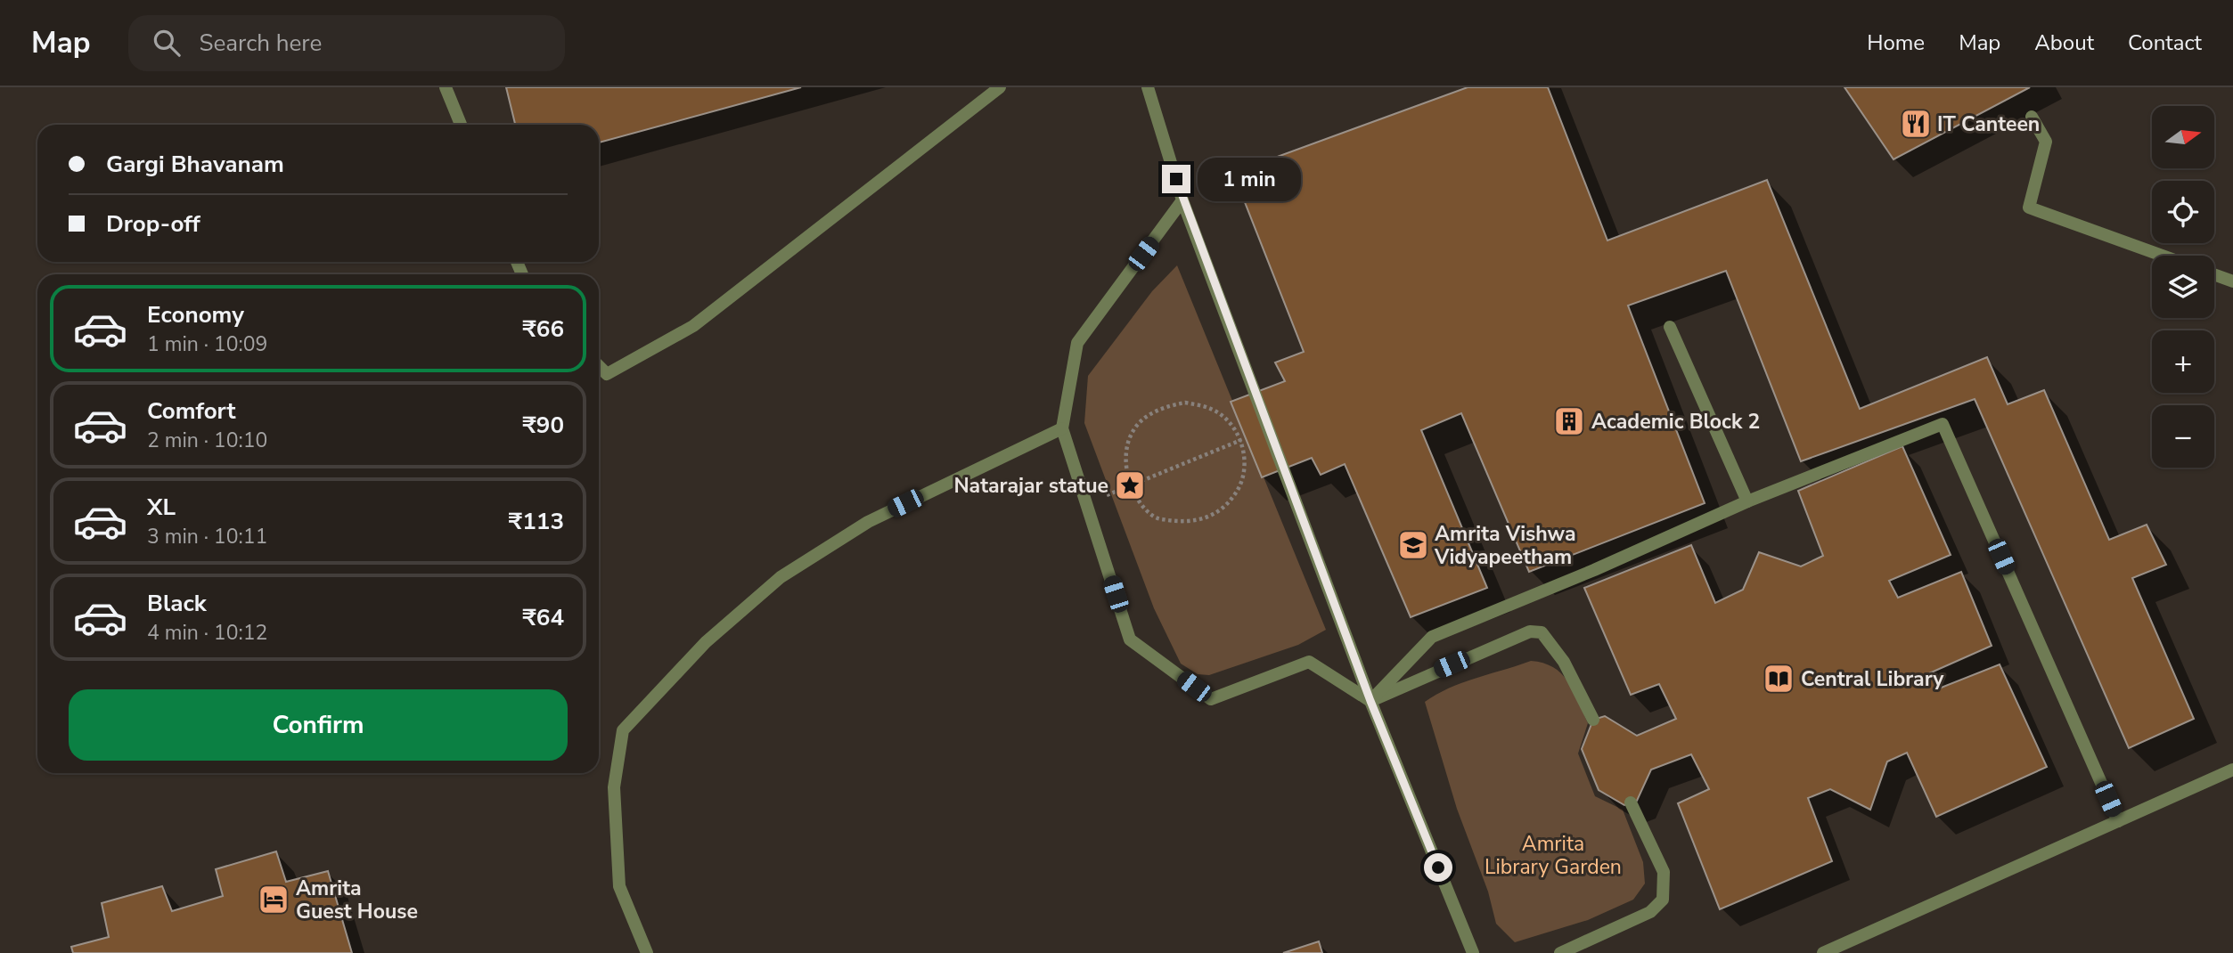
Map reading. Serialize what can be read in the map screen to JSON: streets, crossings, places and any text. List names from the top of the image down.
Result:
{
  "parks": ["Amrita Library Garden"],
  "places": {
    "restaurant": ["IT Canteen"],
    "building": ["Academic Block 2"],
    "place": ["Natarajar statue"],
    "school or university": ["Amrita Vishwa Vidyapeetham"],
    "library": ["Central Library"],
    "hotel": ["Amrita Guest House"]
  },
  "north": "right",
  "page": {
    "header": "Map",
    "search": "Search here",
    "nav": [
      "Home",
      "Map",
      "About",
      "Contact"
    ],
    "map_buttons": ["+", "−"],
    "banner": ["Gargi Bhavanam", "Drop-off"],
    "bubble": "1 min",
    "list": [
      {
        "name": "Economy",
        "note": "1 min · 10:09",
        "value": "₹66"
      },
      {
        "name": "Comfort",
        "note": "2 min · 10:10",
        "value": "₹90"
      },
      {
        "name": "XL",
        "note": "3 min · 10:11",
        "value": "₹113"
      },
      {
        "name": "Black",
        "note": "4 min · 10:12",
        "value": "₹64"
      }
    ],
    "buttons": "Confirm"
  }
}
